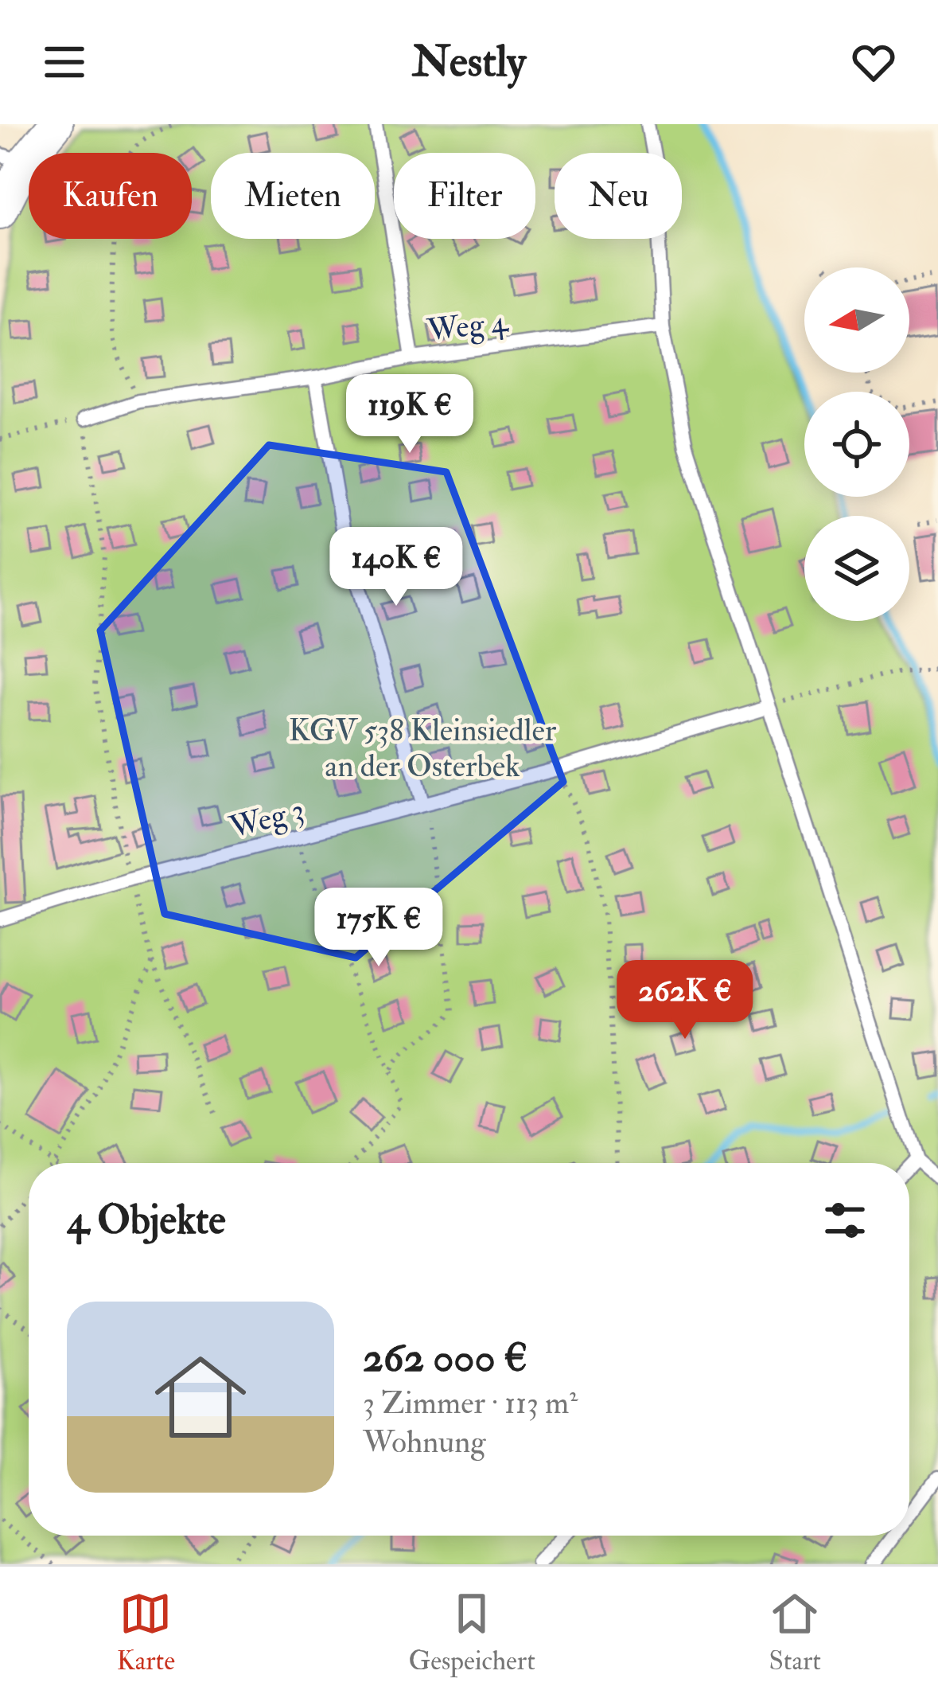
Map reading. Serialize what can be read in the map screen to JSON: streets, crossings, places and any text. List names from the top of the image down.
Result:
{
  "streets": {
    "lane": ["Weg 4", "Weg 3"]
  },
  "parks": ["KGV 538 Kleinsiedler an der Osterbek"],
  "north": "left",
  "page": {
    "header": "Nestly",
    "chip": [
      "Kaufen",
      "Mieten",
      "Filter",
      "Neu"
    ],
    "price": [
      "119K €",
      "140K €",
      "175K €",
      "262K €"
    ],
    "heading": "4 Objekte",
    "list": [
      {
        "name": "262 000 €",
        "note": "3 Zimmer · 113 m² · Wohnung"
      }
    ],
    "tabs": ["Karte", "Gespeichert", "Start"]
  }
}
